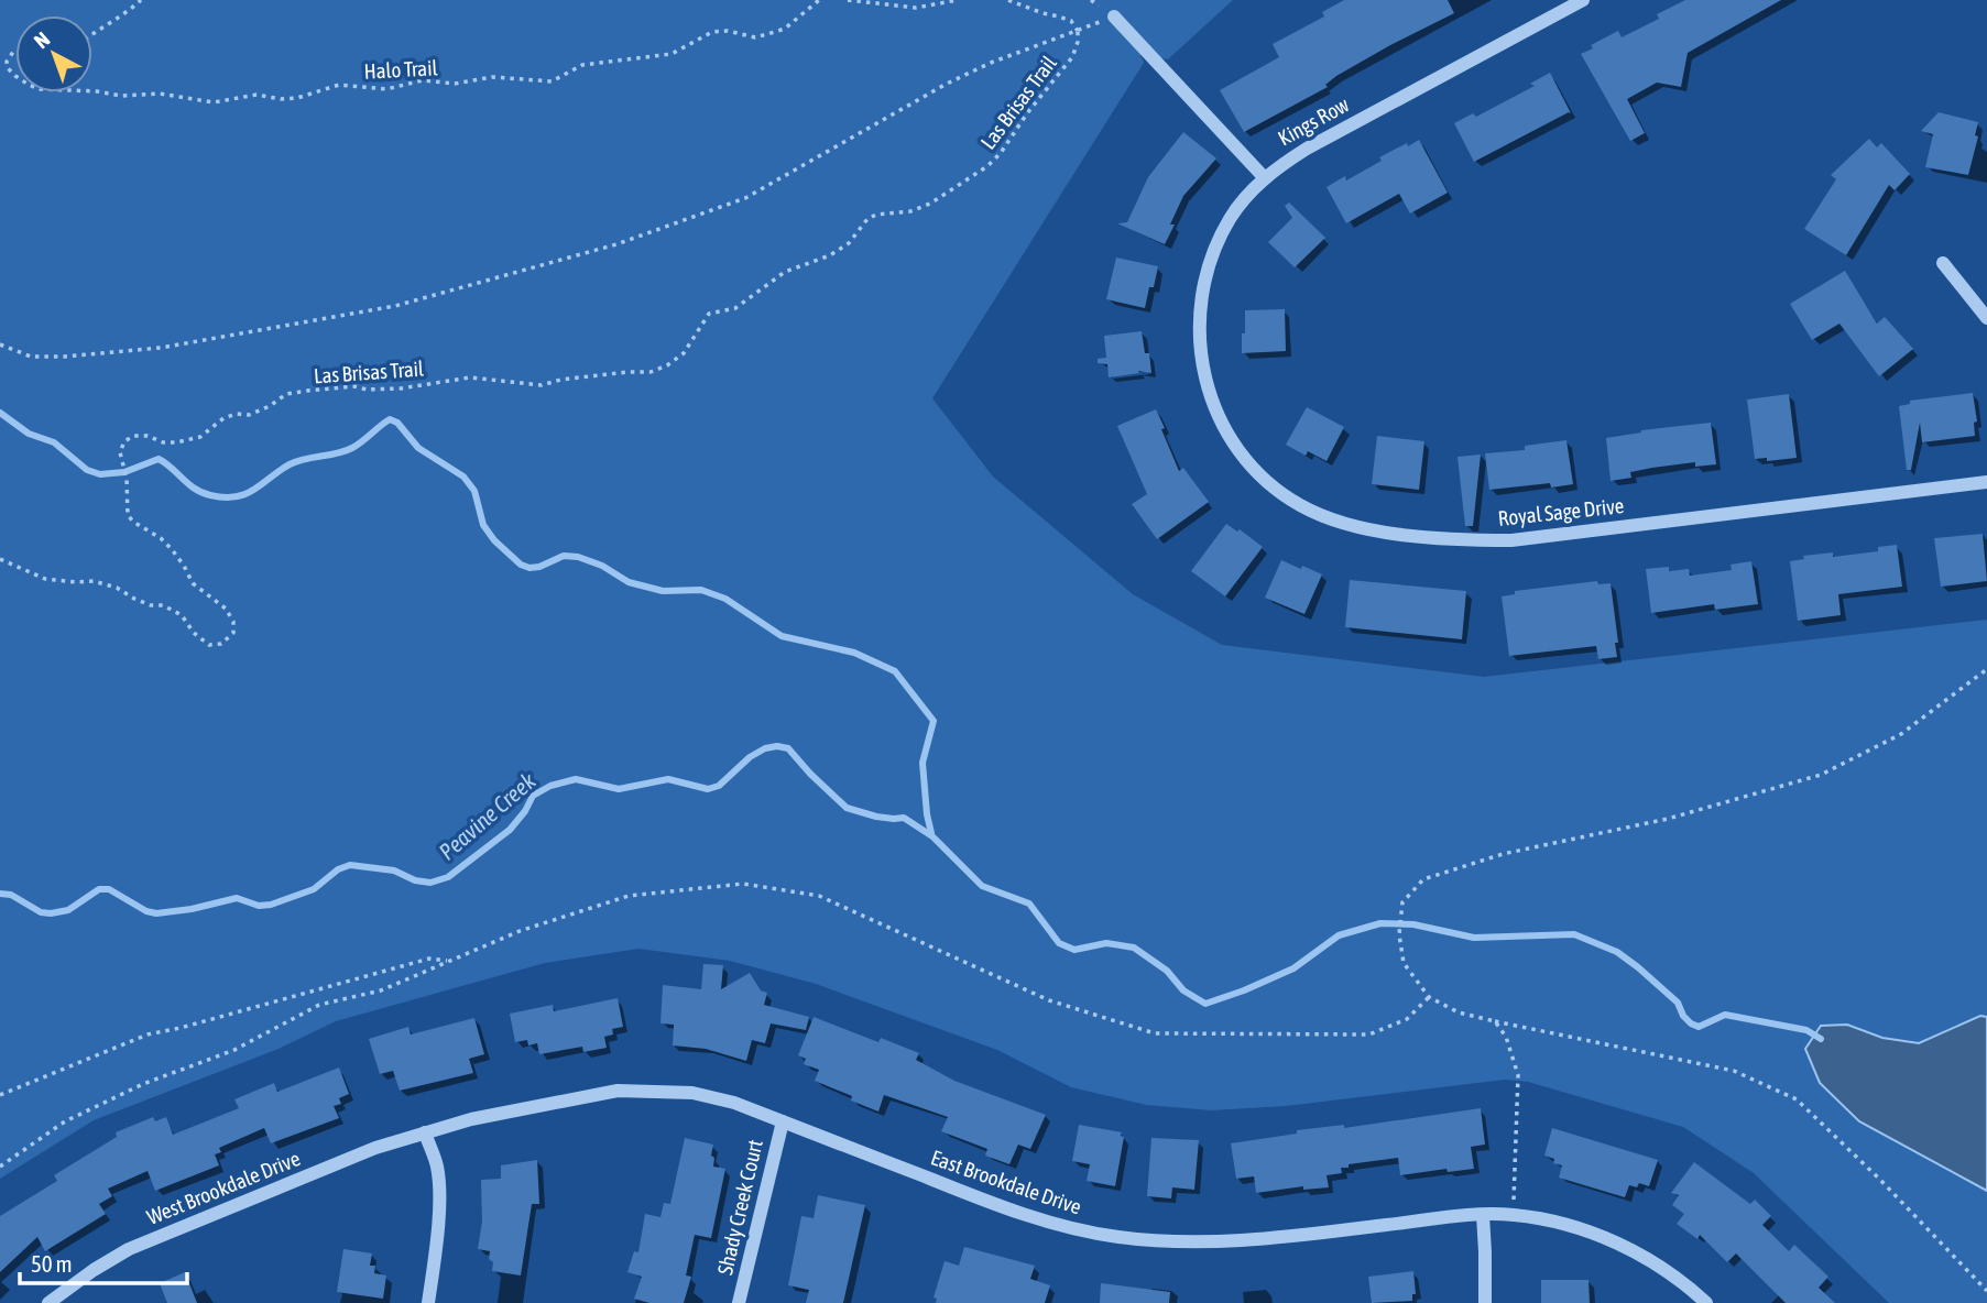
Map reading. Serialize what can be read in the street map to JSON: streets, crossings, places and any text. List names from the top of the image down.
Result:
{
  "streets": {
    "street": [
      "Kings Row",
      "Royal Sage Drive",
      "East Brookdale Drive",
      "West Brookdale Drive",
      "Shady Creek Court"
    ],
    "path": ["Halo Trail", "Las Brisas Trail"]
  },
  "crossings": [
    ["Kings Row", "Royal Sage Drive"],
    ["East Brookdale Drive", "West Brookdale Drive"],
    ["East Brookdale Drive", "Shady Creek Court"]
  ],
  "water": ["Peavine Creek"],
  "scale_bar": "50 m",
  "north": "top left"
}
